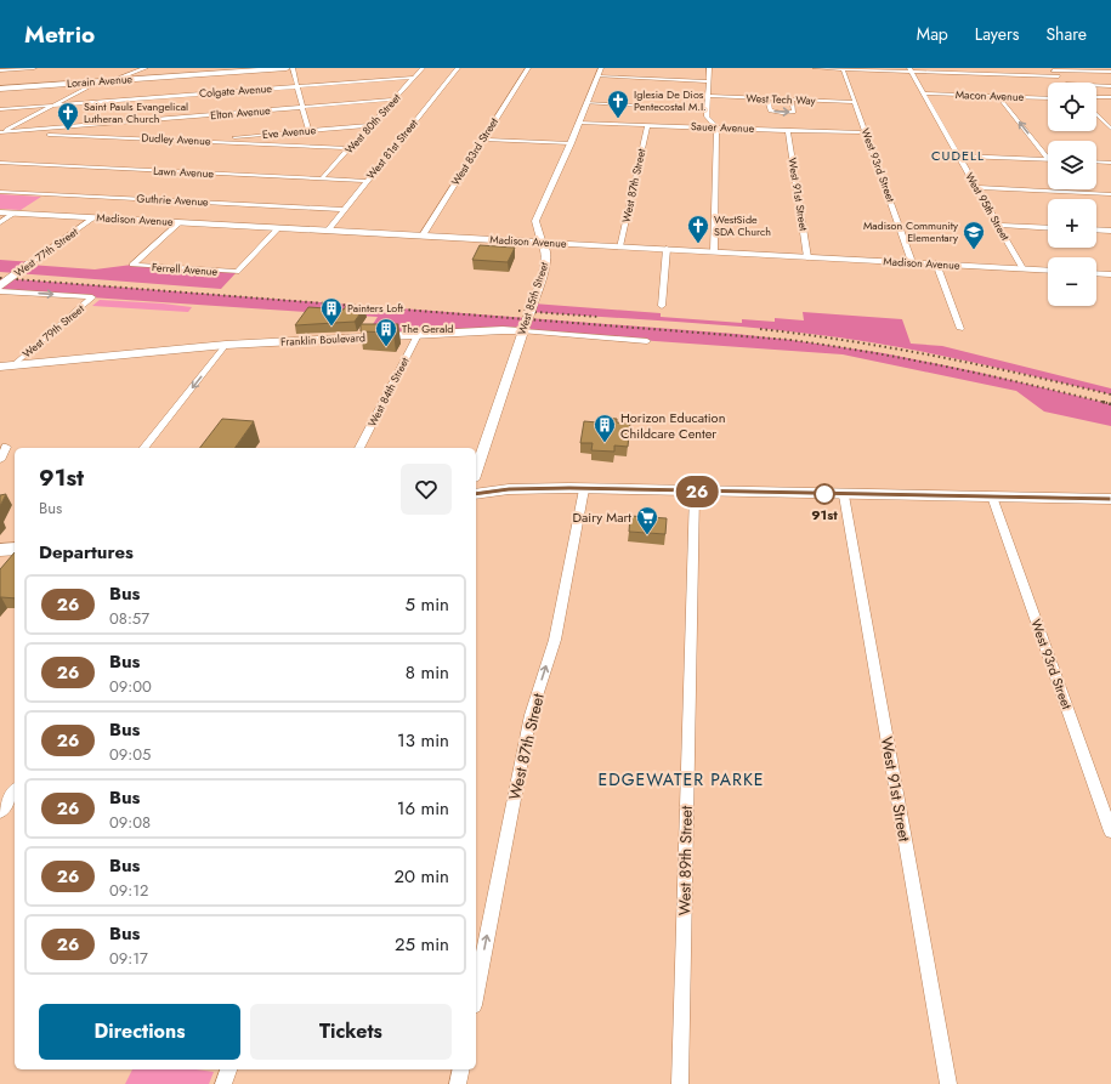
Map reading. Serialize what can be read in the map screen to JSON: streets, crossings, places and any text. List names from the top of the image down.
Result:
{
  "streets": {
    "main road": ["Lorain Avenue"],
    "street": [
      "Colgate Avenue",
      "Macon Avenue",
      "West Tech Way",
      "Elton Avenue",
      "West 80th Street",
      "Sauer Avenue",
      "Eve Avenue",
      "Dudley Avenue",
      "West 81st Street",
      "West 83rd Street",
      "West 93rd Street",
      "Lawn Avenue",
      "West 87th Street",
      "West 91st Street",
      "Guthrie Avenue",
      "West 95th Street",
      "Madison Avenue",
      "West 77th Street",
      "Ferrell Avenue",
      "West 85th Street",
      "West 79th Street",
      "Franklin Boulevard",
      "West 84th Street",
      "West 89th Street"
    ]
  },
  "crossings": [
    ["Colgate Avenue", "West 80th Street"],
    ["Macon Avenue", "West 95th Street"],
    ["West Tech Way", "West 93rd Street"],
    ["Elton Avenue", "West 80th Street"],
    ["Elton Avenue", "Dudley Avenue"],
    ["West 80th Street", "Eve Avenue"],
    ["West 80th Street", "Dudley Avenue"],
    ["West 80th Street", "Lawn Avenue"],
    ["Sauer Avenue", "West 93rd Street"],
    ["Sauer Avenue", "West 87th Street"],
    ["Sauer Avenue", "West 91st Street"],
    ["Sauer Avenue", "West 85th Street"],
    ["Eve Avenue", "Dudley Avenue"],
    ["West 81st Street", "Lawn Avenue"],
    ["West 81st Street", "Guthrie Avenue"],
    ["West 81st Street", "Madison Avenue"],
    ["West 83rd Street", "Madison Avenue"],
    ["West 93rd Street", "Madison Avenue"],
    ["West 87th Street", "Madison Avenue"],
    ["West 91st Street", "Madison Avenue"],
    ["West 95th Street", "Madison Avenue"],
    ["Madison Avenue", "West 77th Street"],
    ["Madison Avenue", "Ferrell Avenue"],
    ["Madison Avenue", "West 85th Street"],
    ["West 85th Street", "Franklin Boulevard"],
    ["West 79th Street", "Franklin Boulevard"],
    ["Franklin Boulevard", "West 84th Street"]
  ],
  "one_way": ["West 87th Street"],
  "districts": ["CUDELL", "EDGEWATER PARKE"],
  "places": {
    "church": ["Iglesia De Dios Pentecostal M.I.", "Saint Pauls Evangelical Lutheran Church", "WestSide SDA Church"],
    "school or university": ["Madison Community Elementary"],
    "building": ["Painters Loft", "The Gerald", "Horizon Education Childcare Center"],
    "other": ["91st"],
    "supermarket": ["Dairy Mart"]
  },
  "lines": ["bus line 26"],
  "page": {
    "header": "Metrio",
    "nav": ["Map", "Layers", "Share"],
    "on_map": "26",
    "map_buttons": ["+", "−"],
    "heading": [
      ["91st", "Bus"],
      "Departures"
    ],
    "list": [
      {
        "mark": "26",
        "name": "Bus",
        "note": "08:57",
        "value": "5 min"
      },
      {
        "mark": "26",
        "name": "Bus",
        "note": "09:00",
        "value": "8 min"
      },
      {
        "mark": "26",
        "name": "Bus",
        "note": "09:05",
        "value": "13 min"
      },
      {
        "mark": "26",
        "name": "Bus",
        "note": "09:08",
        "value": "16 min"
      },
      {
        "mark": "26",
        "name": "Bus",
        "note": "09:12",
        "value": "20 min"
      },
      {
        "mark": "26",
        "name": "Bus",
        "note": "09:17",
        "value": "25 min"
      }
    ],
    "buttons": ["Directions", "Tickets"]
  }
}
